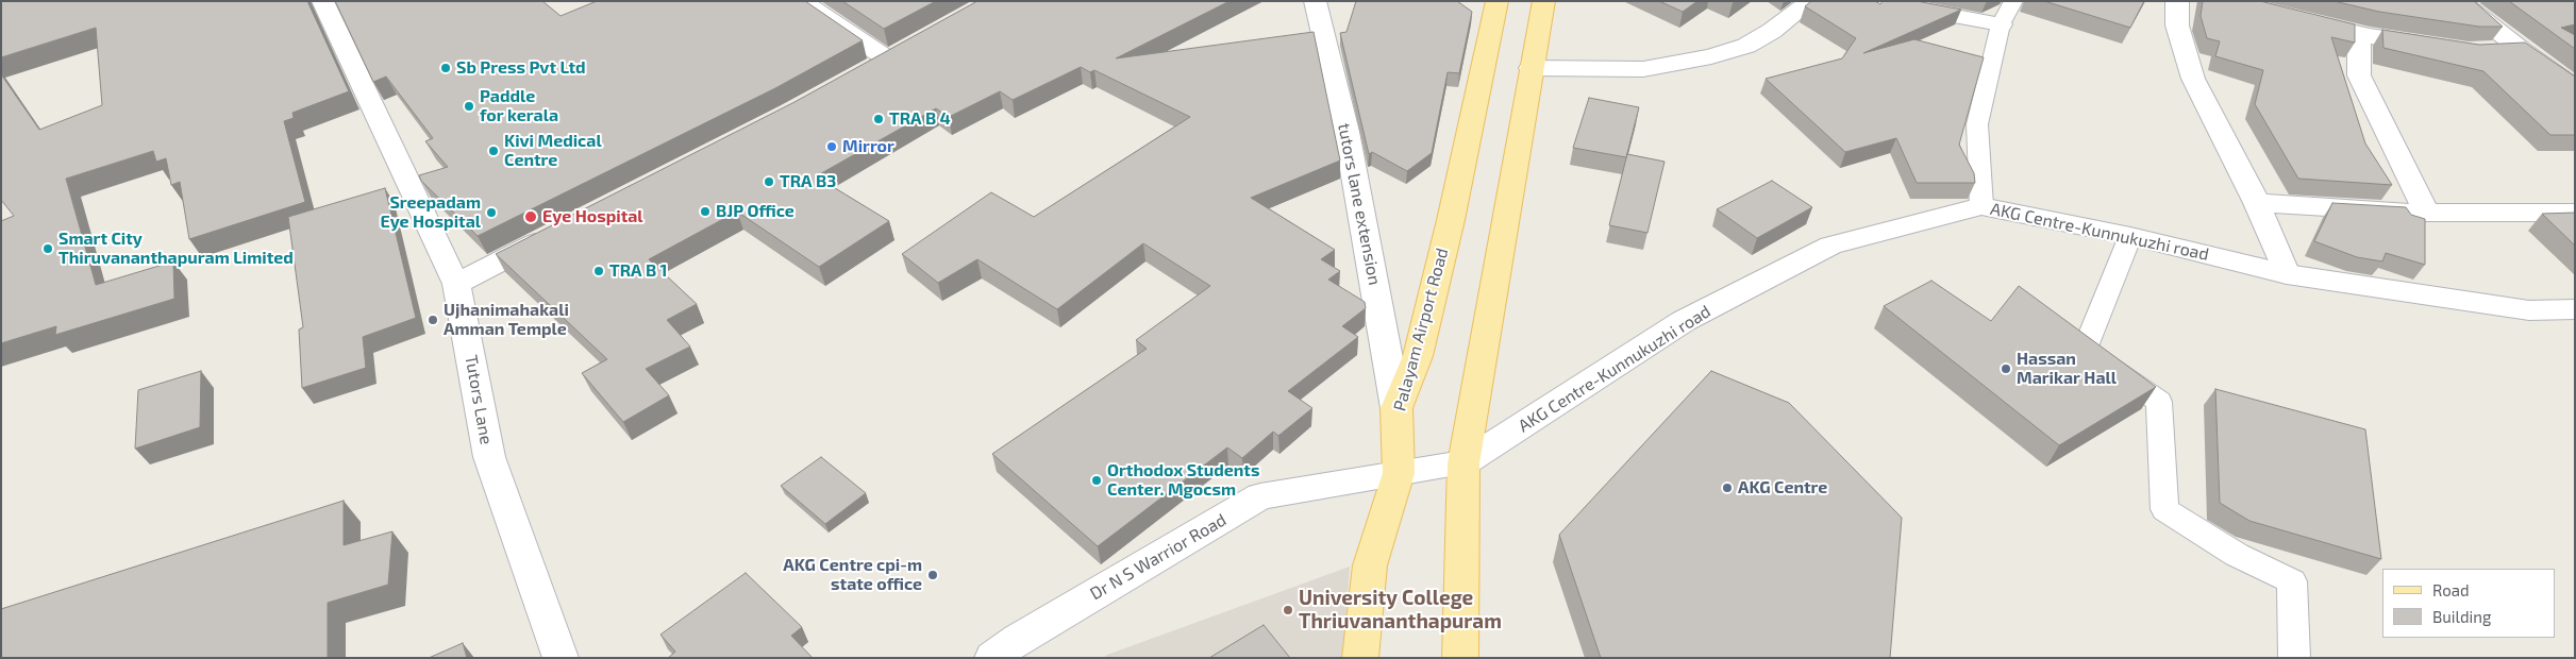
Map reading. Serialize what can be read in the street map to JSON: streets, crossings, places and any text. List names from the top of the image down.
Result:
{
  "streets": {
    "main road": ["Palayam Airport Road"],
    "street": [
      "tutors lane extension",
      "AKG Centre-Kunnukuzhi road",
      "Tutors Lane",
      "Dr N S Warrior Road"
    ]
  },
  "crossings": [
    ["tutors lane extension", "Palayam Airport Road"],
    ["AKG Centre-Kunnukuzhi road", "Palayam Airport Road"],
    ["AKG Centre-Kunnukuzhi road", "Dr N S Warrior Road"],
    ["Palayam Airport Road", "Dr N S Warrior Road"]
  ],
  "places": [
    "Sb Press Pvt Ltd",
    "Paddle for kerala",
    "TRA B 4",
    "Mirror",
    "Kivi Medical Centre",
    "TRA B3",
    "BJP Office",
    "Sreepadam Eye Hospital",
    "Eye Hospital",
    "Smart City Thiruvananthapuram Limited",
    "TRA B 1",
    "Ujhanimahakali Amman Temple",
    "Hassan Marikar Hall",
    "Orthodox Students Center. Mgocsm",
    "AKG Centre",
    "AKG Centre cpi-m state office",
    "University College Thriuvananthapuram"
  ],
  "legend": ["Road", "Building"]
}
